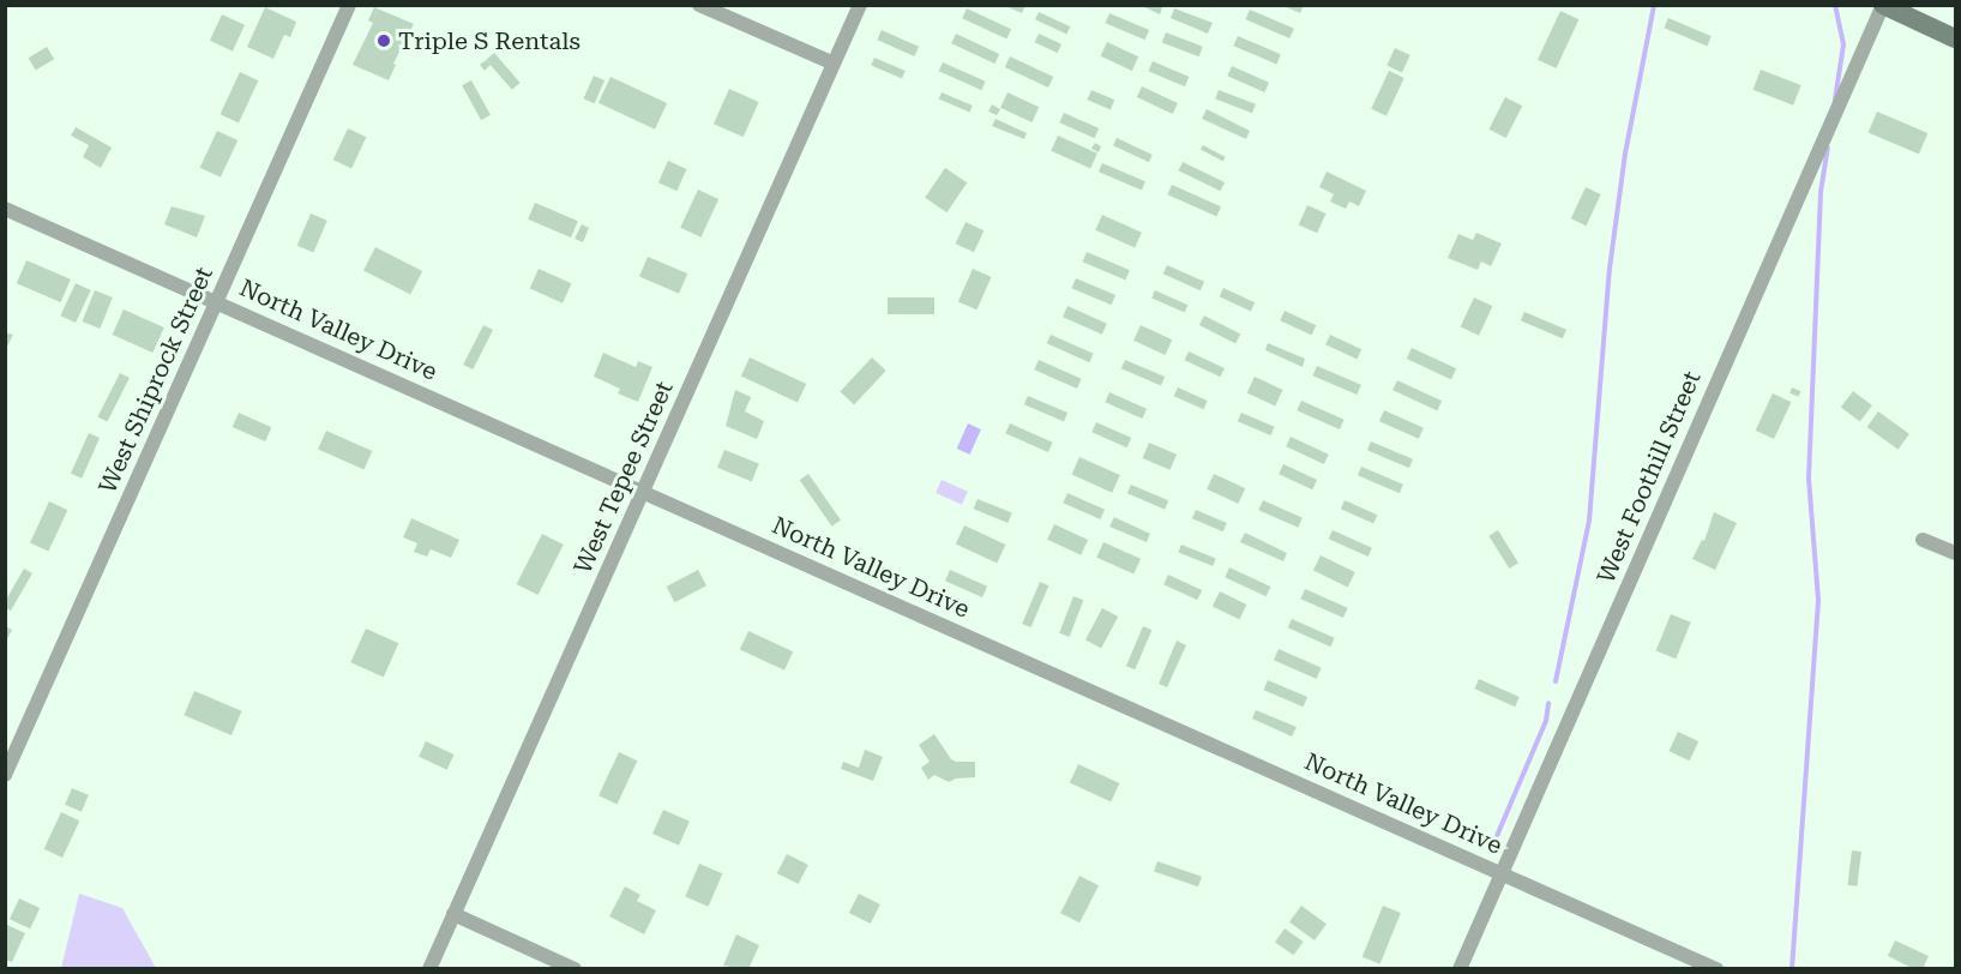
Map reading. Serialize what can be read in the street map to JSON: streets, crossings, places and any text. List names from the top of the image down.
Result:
{
  "streets": {
    "street": [
      "North Valley Drive",
      "West Shiprock Street",
      "West Tepee Street",
      "West Foothill Street"
    ]
  },
  "crossings": [
    ["North Valley Drive", "West Shiprock Street"],
    ["North Valley Drive", "West Tepee Street"],
    ["North Valley Drive", "West Foothill Street"]
  ],
  "places": ["Triple S Rentals"]
}
